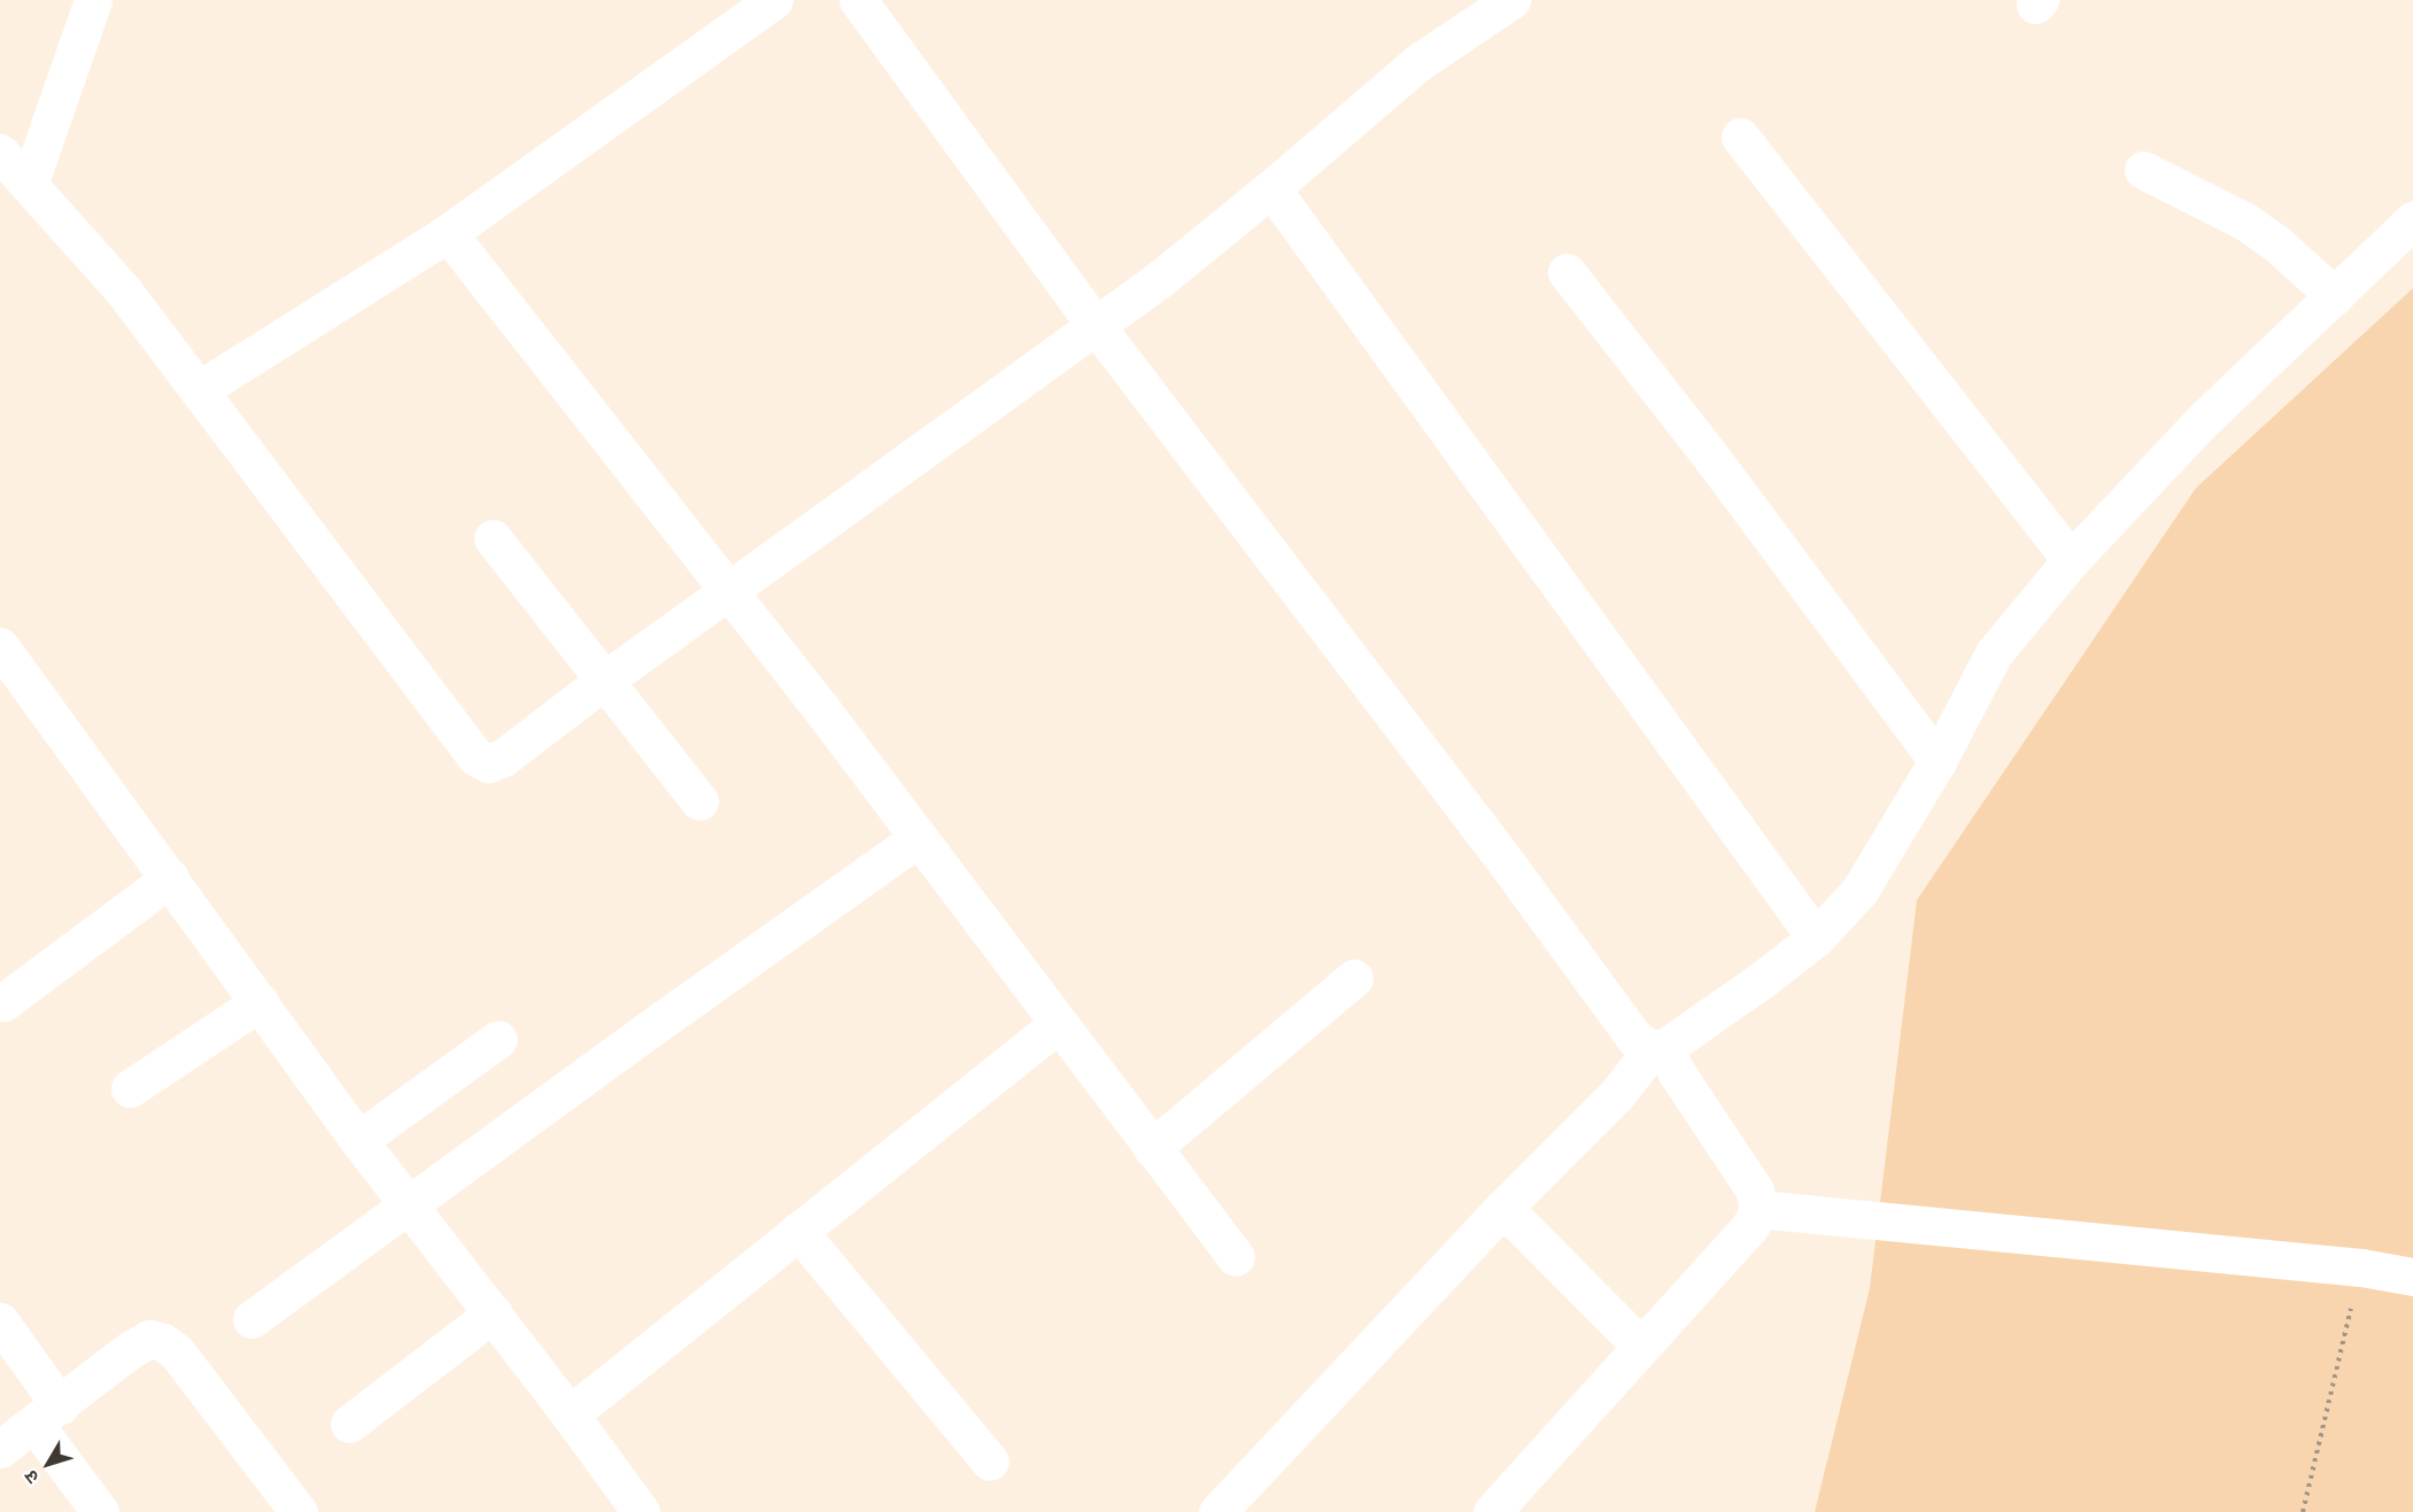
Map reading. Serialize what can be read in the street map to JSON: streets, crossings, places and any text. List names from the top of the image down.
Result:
{
  "north": "bottom left"
}
